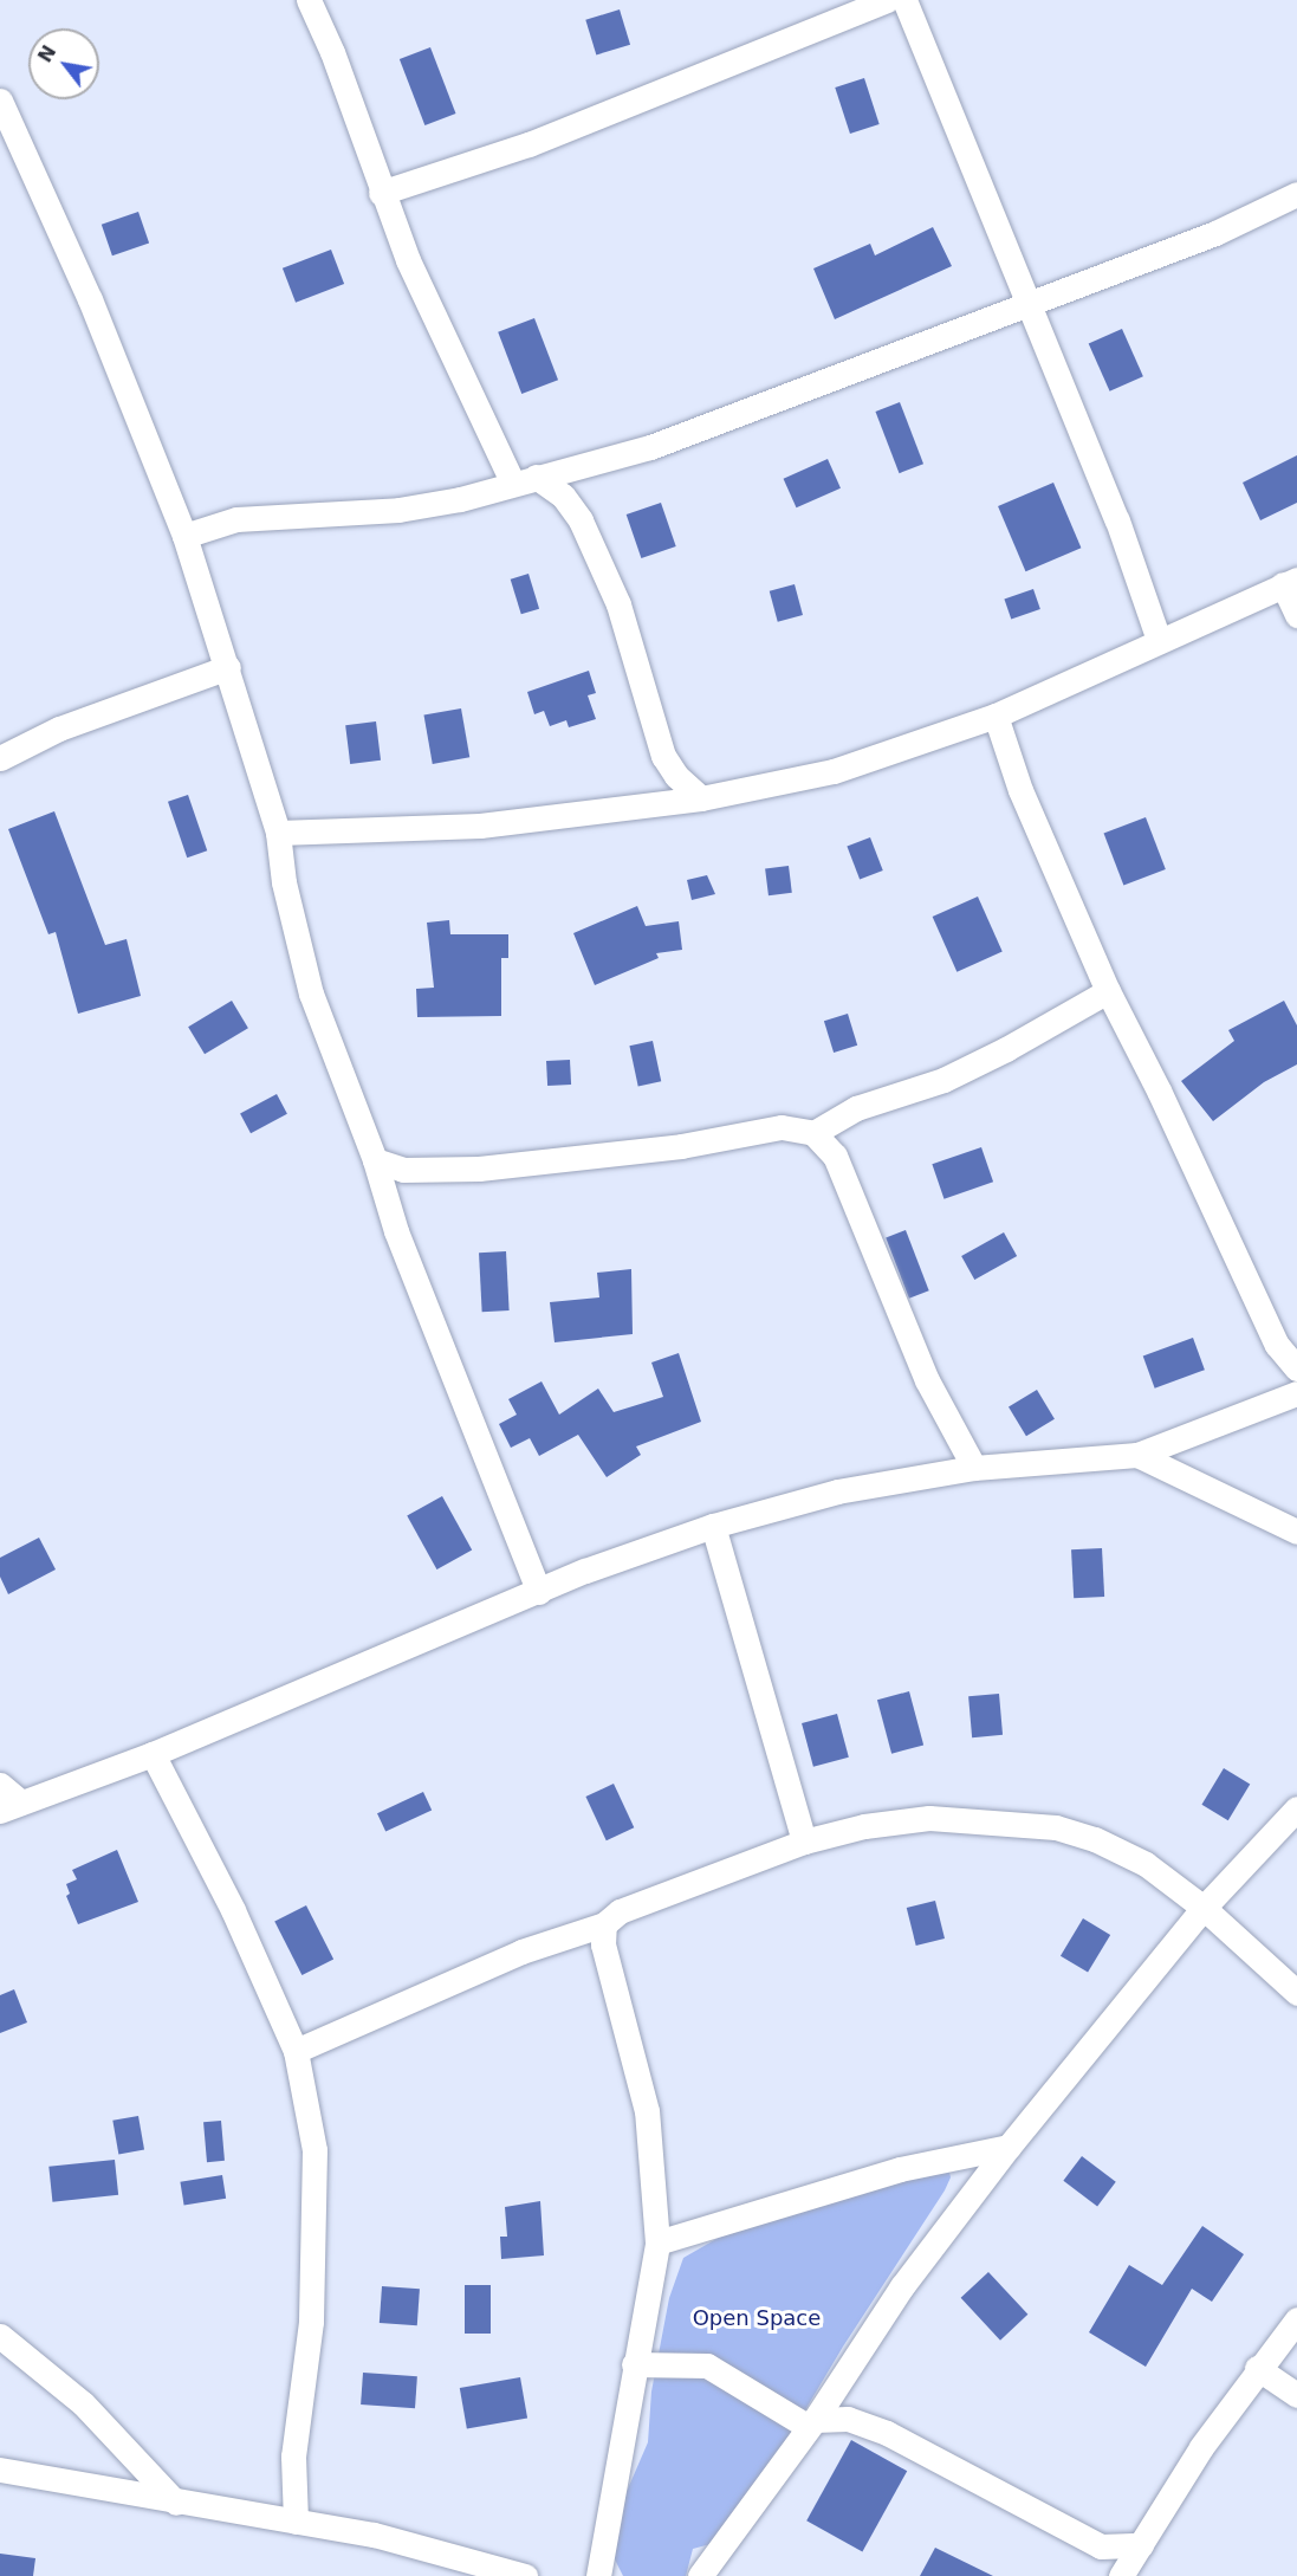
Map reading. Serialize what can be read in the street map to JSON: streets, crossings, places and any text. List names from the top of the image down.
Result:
{
  "parks": ["Open Space"],
  "north": "top left"
}
